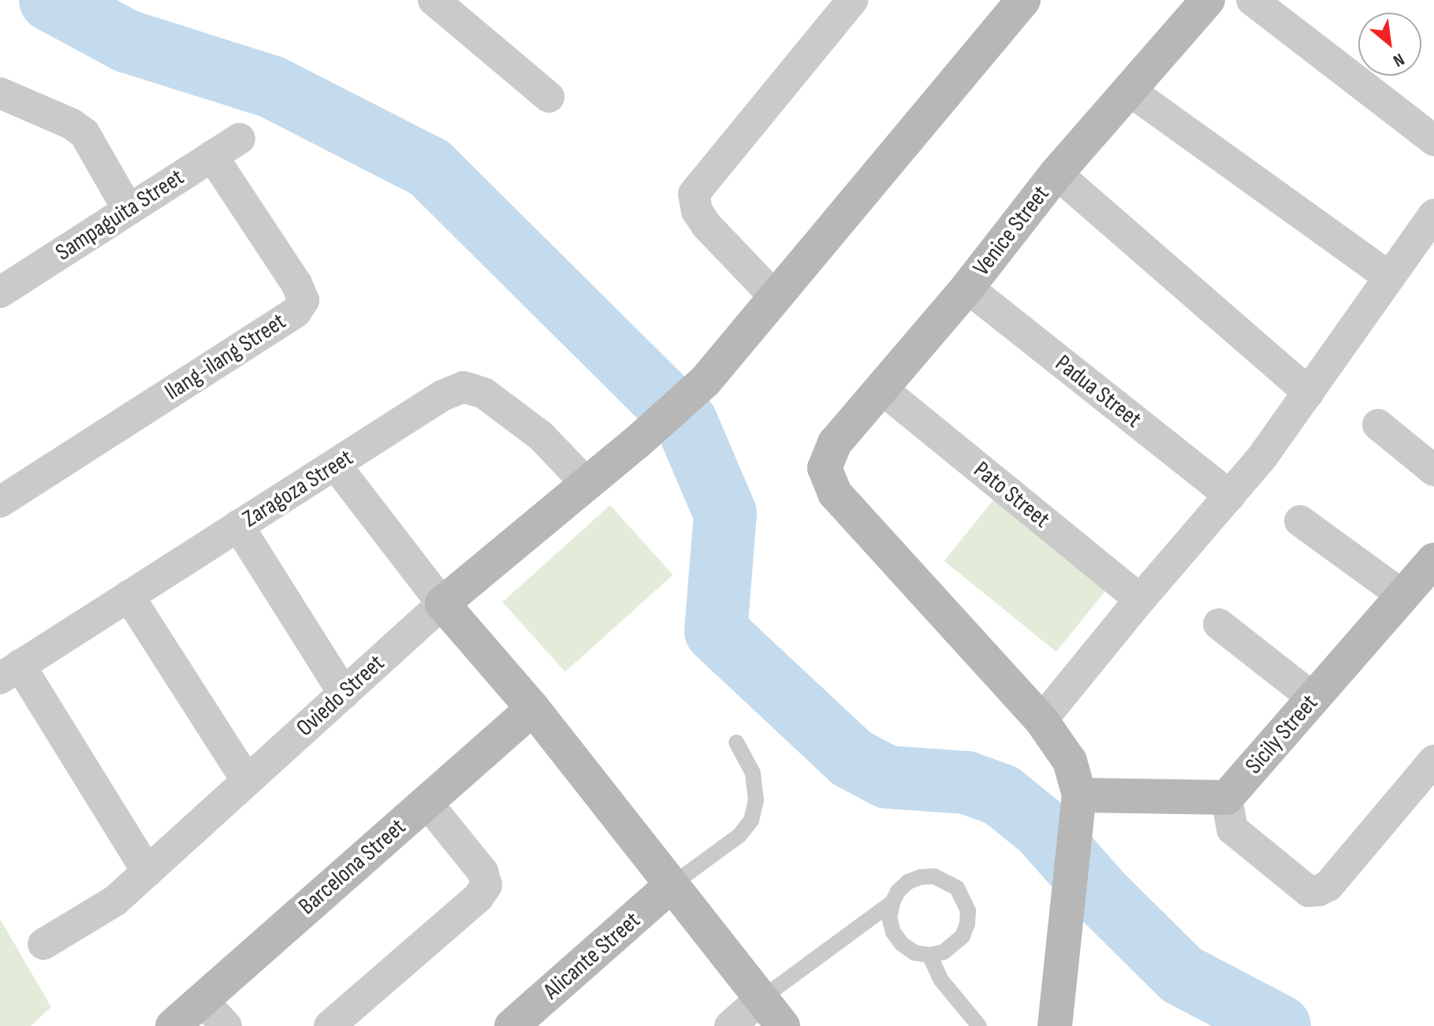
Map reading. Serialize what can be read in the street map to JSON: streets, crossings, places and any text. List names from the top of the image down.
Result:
{
  "streets": {
    "street": [
      "Sampaguita Street",
      "Venice Street",
      "Ilang-ilang Street",
      "Padua Street",
      "Zaragoza Street",
      "Pato Street",
      "Oviedo Street",
      "Sicily Street",
      "Barcelona Street",
      "Alicante Street"
    ]
  },
  "crossings": [
    ["Sampaguita Street", "Ilang-ilang Street"],
    ["Venice Street", "Padua Street"],
    ["Venice Street", "Pato Street"],
    ["Zaragoza Street", "Oviedo Street"]
  ],
  "north": "bottom right"
}
